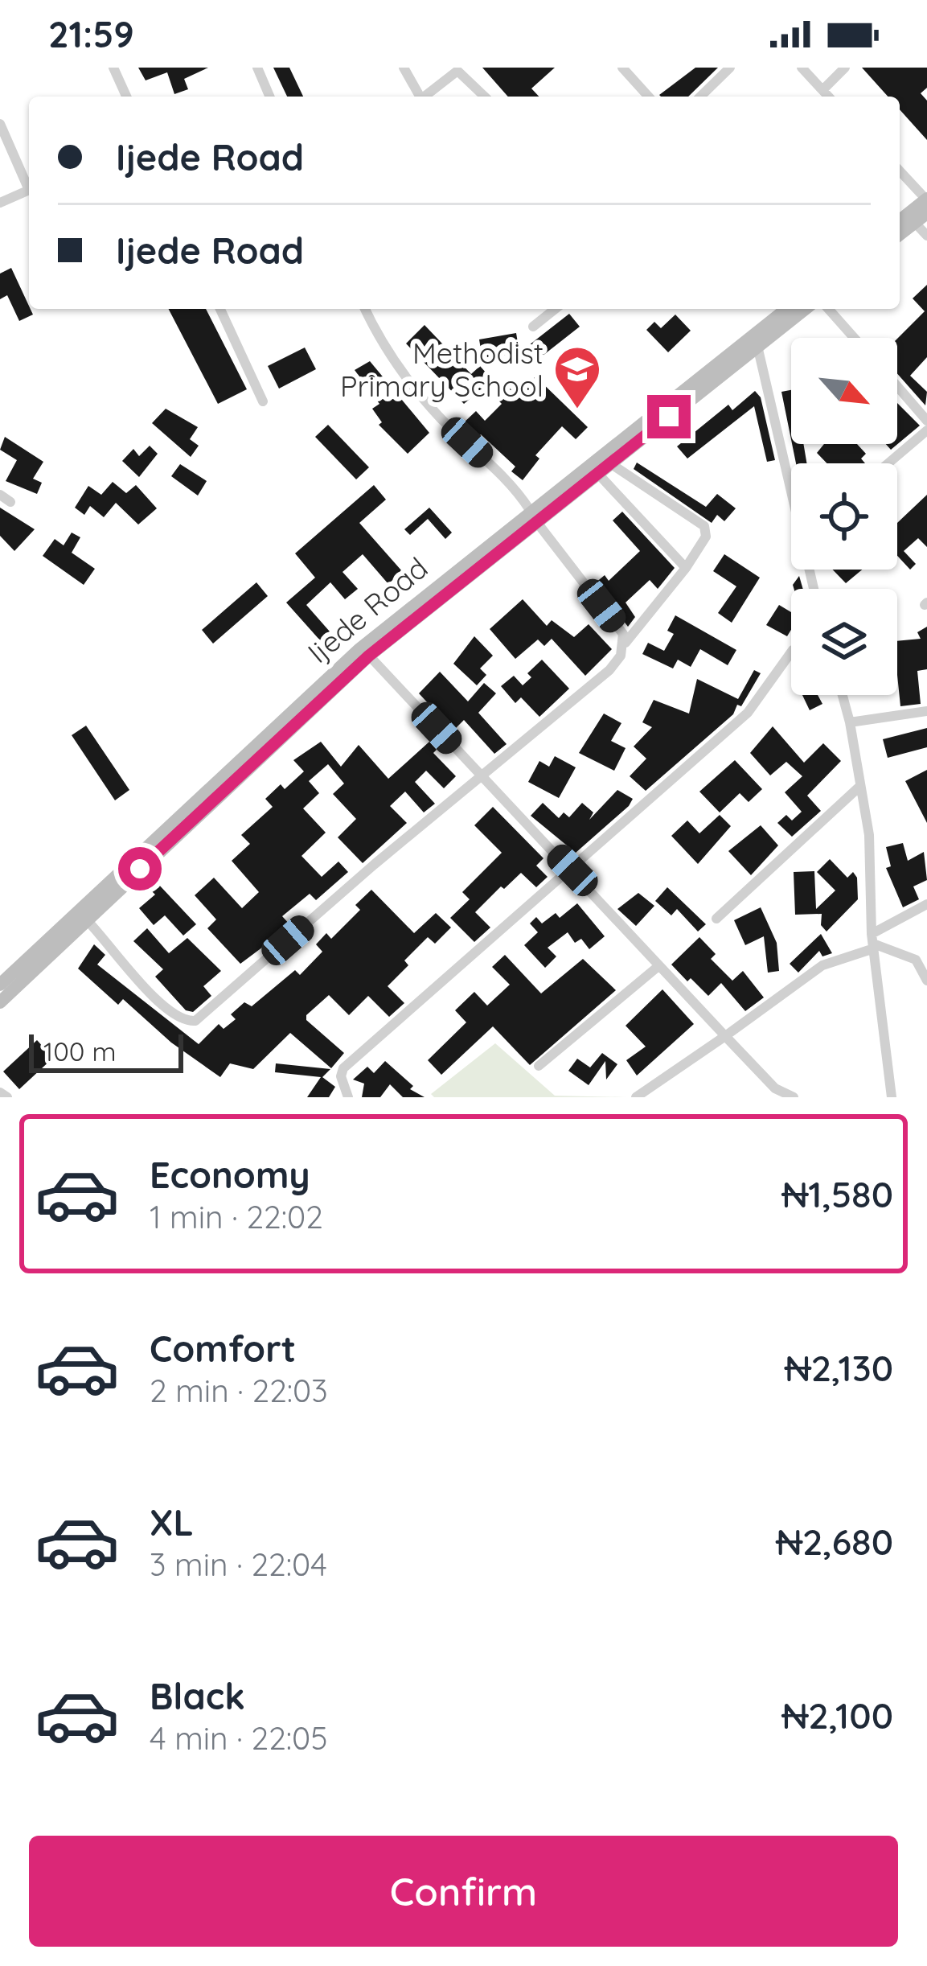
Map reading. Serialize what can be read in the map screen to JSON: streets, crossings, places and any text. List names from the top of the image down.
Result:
{
  "streets": {
    "main road": ["Ijede Road"]
  },
  "places": {
    "school or university": ["Methodist Primary School"]
  },
  "scale_bar": "100 m",
  "north": "bottom right",
  "page": {
    "status": "21:59",
    "banner": ["Ijede Road", "Ijede Road"],
    "scale": "100 m",
    "list": [
      {
        "name": "Economy",
        "note": "1 min · 22:02",
        "value": "₦1,580"
      },
      {
        "name": "Comfort",
        "note": "2 min · 22:03",
        "value": "₦2,130"
      },
      {
        "name": "XL",
        "note": "3 min · 22:04",
        "value": "₦2,680"
      },
      {
        "name": "Black",
        "note": "4 min · 22:05",
        "value": "₦2,100"
      }
    ],
    "buttons": "Confirm"
  }
}
